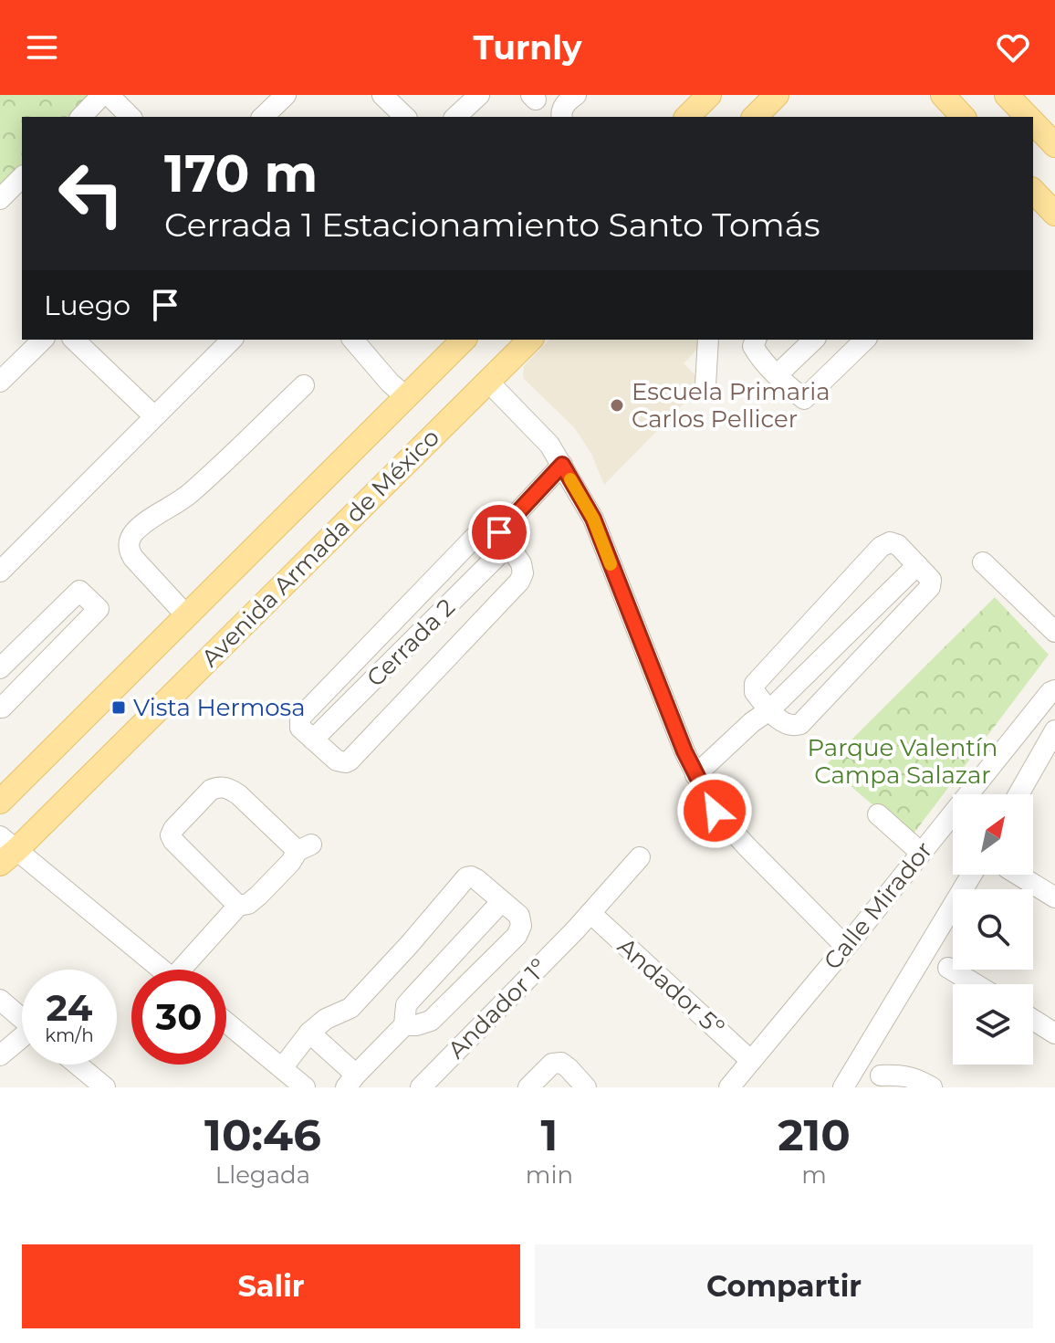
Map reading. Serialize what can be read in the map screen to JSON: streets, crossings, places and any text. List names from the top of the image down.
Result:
{
  "streets": {
    "main road": ["Avenida Armada de México"],
    "street": [
      "Cerrada 2",
      "Calle Mirador",
      "Andador 5º",
      "Andador 1º"
    ]
  },
  "crossings": [
    ["Calle Mirador", "Andador 5º"],
    ["Andador 5º", "Andador 1º"]
  ],
  "parks": ["Parque Valentín Campa Salazar"],
  "places": {
    "other": ["Escuela Primaria Carlos Pellicer"],
    "transit": ["Vista Hermosa"]
  },
  "north": "top right",
  "page": {
    "header": "Turnly",
    "turn": ["170 m", "Cerrada 1 Estacionamiento Santo Tomás"],
    "then": "Luego",
    "speed": "24 km/h",
    "limit": "30",
    "eta": [
      "10:46",
      "Llegada",
      "1",
      "min",
      "210",
      "m"
    ],
    "buttons": ["Salir", "Compartir"]
  }
}
